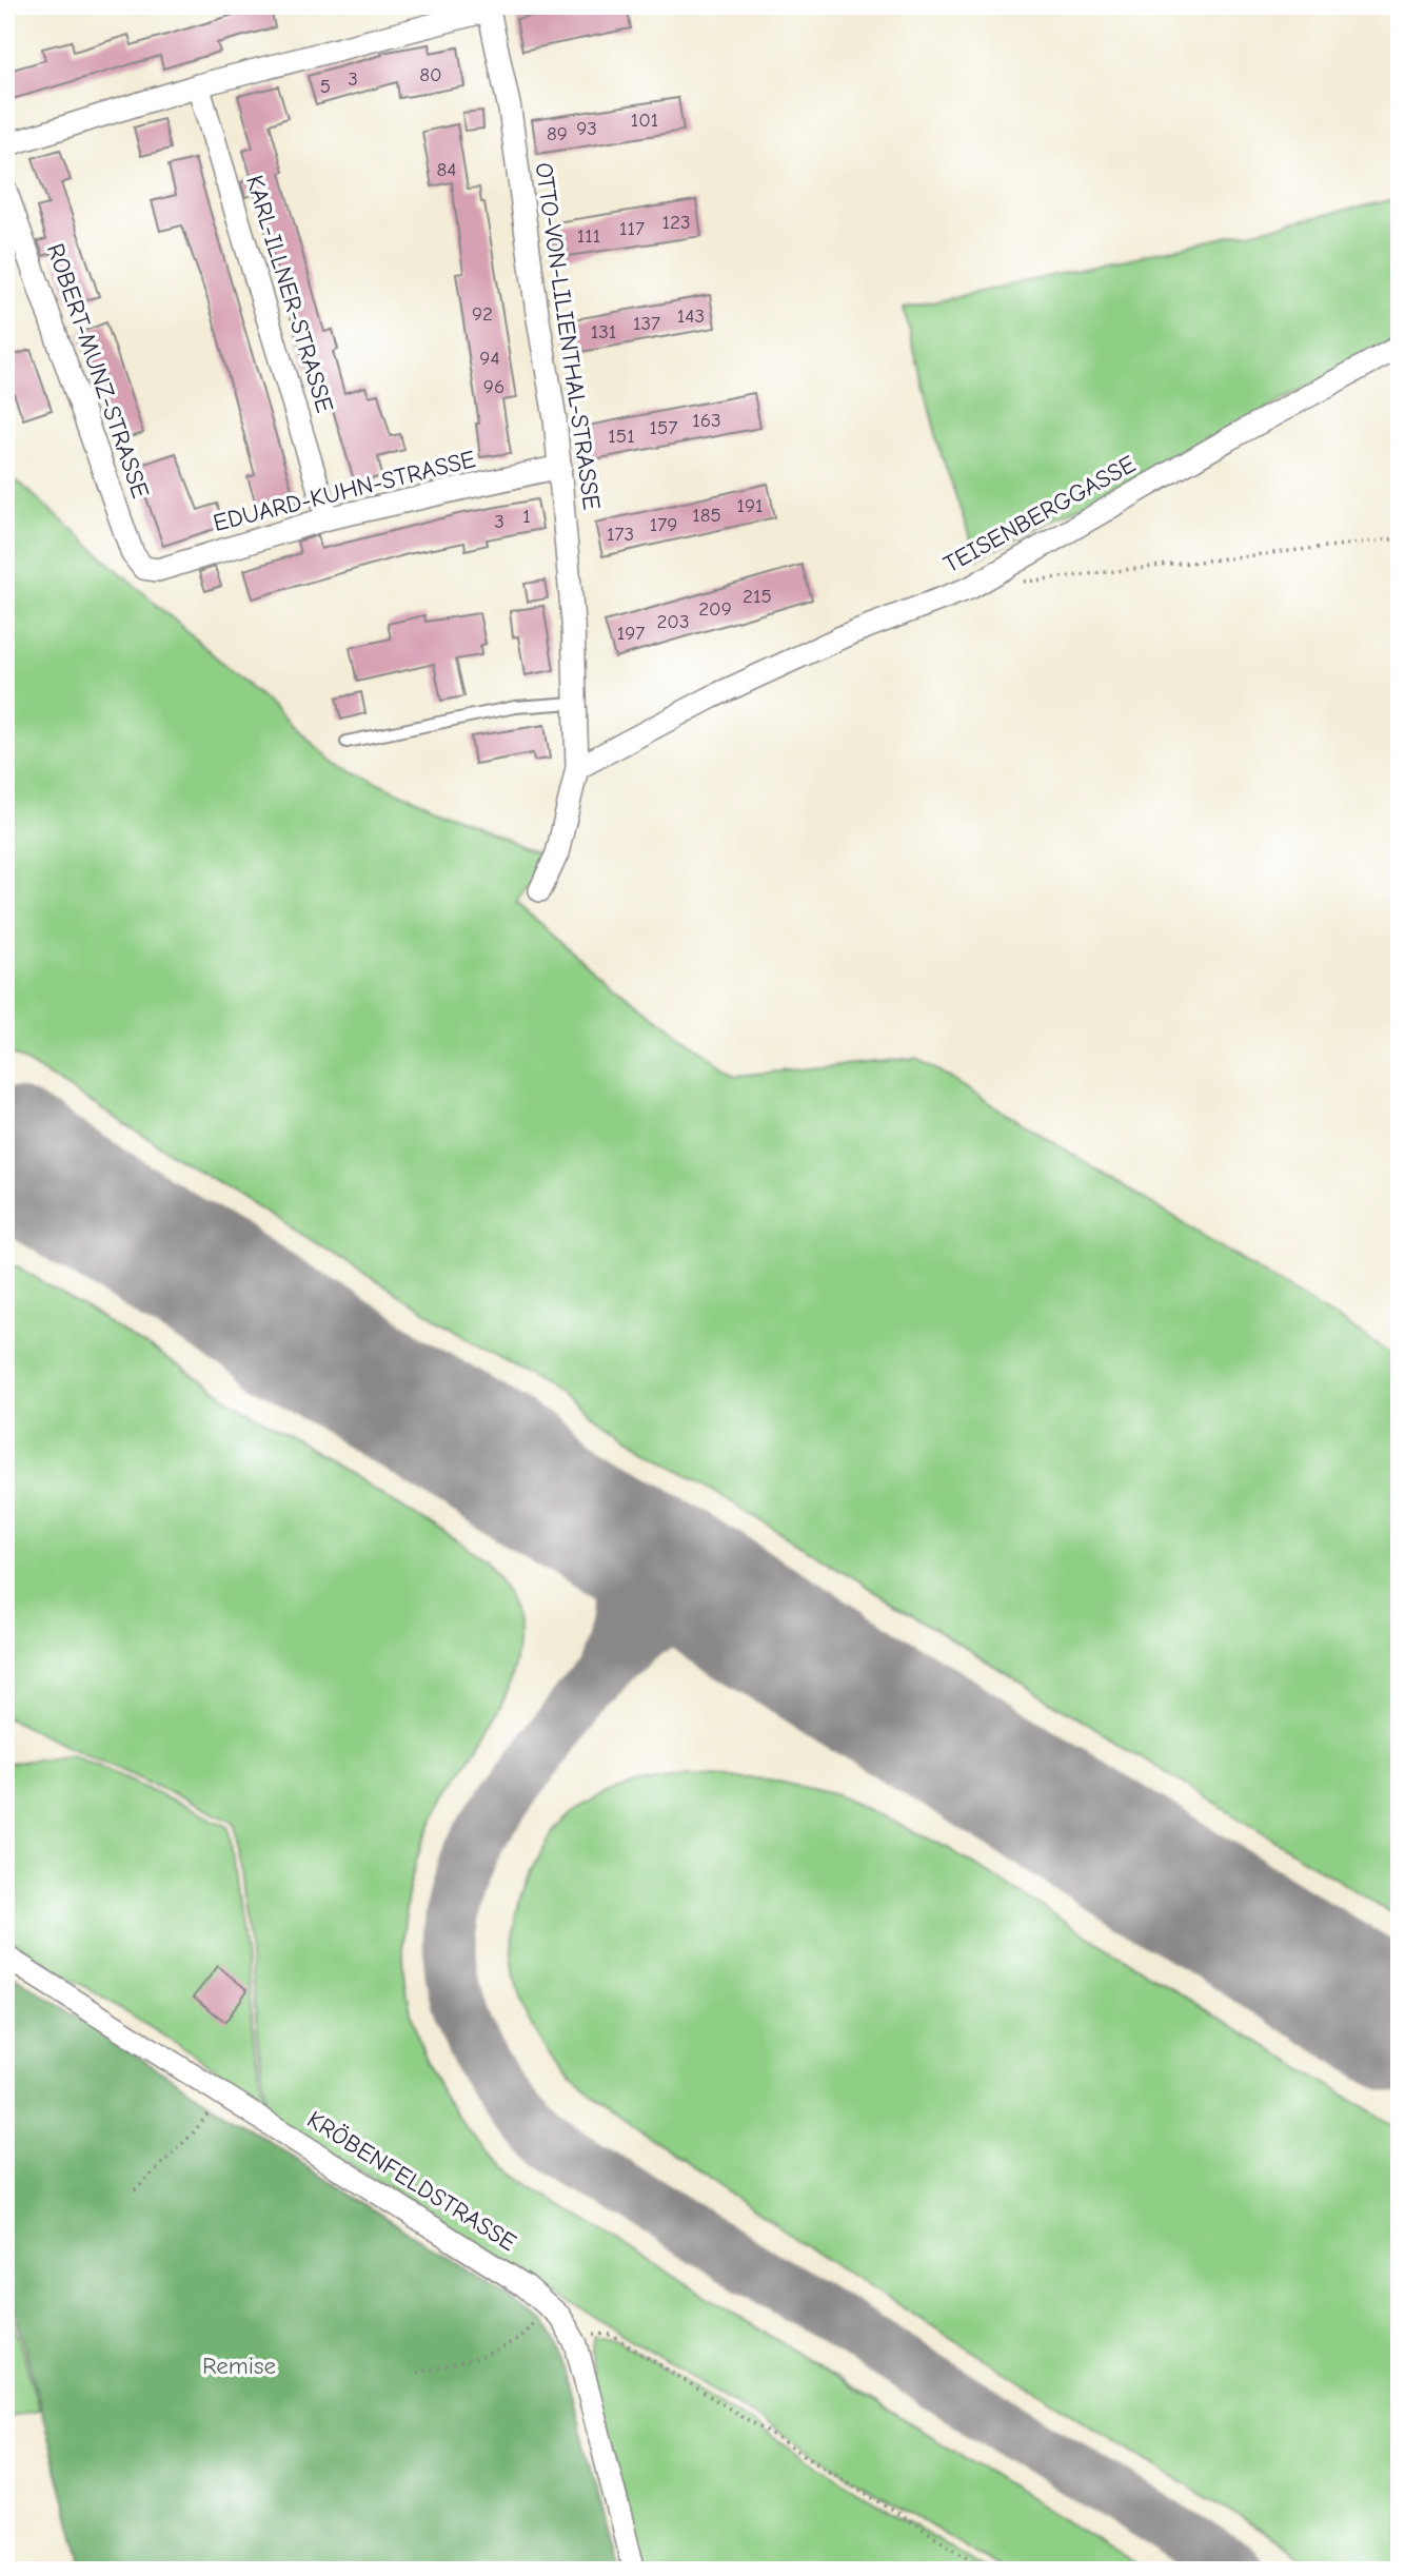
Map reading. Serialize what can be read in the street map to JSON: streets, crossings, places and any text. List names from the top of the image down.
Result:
{
  "streets": {
    "street": [
      "KARL-ILLNER-STRASSE",
      "OTTO-VON-LILIENTHAL-STRASSE",
      "ROBERT-MUNZ-STRASSE",
      "EDUARD-KUHN-STRASSE",
      "TEISENBERGGASSE",
      "KRÖBENFELDSTRASSE"
    ]
  },
  "crossings": [
    ["KARL-ILLNER-STRASSE", "EDUARD-KUHN-STRASSE"],
    ["OTTO-VON-LILIENTHAL-STRASSE", "EDUARD-KUHN-STRASSE"],
    ["OTTO-VON-LILIENTHAL-STRASSE", "TEISENBERGGASSE"],
    ["ROBERT-MUNZ-STRASSE", "EDUARD-KUHN-STRASSE"]
  ],
  "parks": ["Remise"],
  "house_numbers": [
    "80",
    "3",
    "5",
    "101",
    "93",
    "89",
    "84",
    "123",
    "117",
    "111",
    "92",
    "143",
    "137",
    "131",
    "94",
    "96",
    "163",
    "157",
    "151",
    "191",
    "185",
    "1",
    "3",
    "179",
    "173",
    "215",
    "209",
    "203",
    "197"
  ]
}
